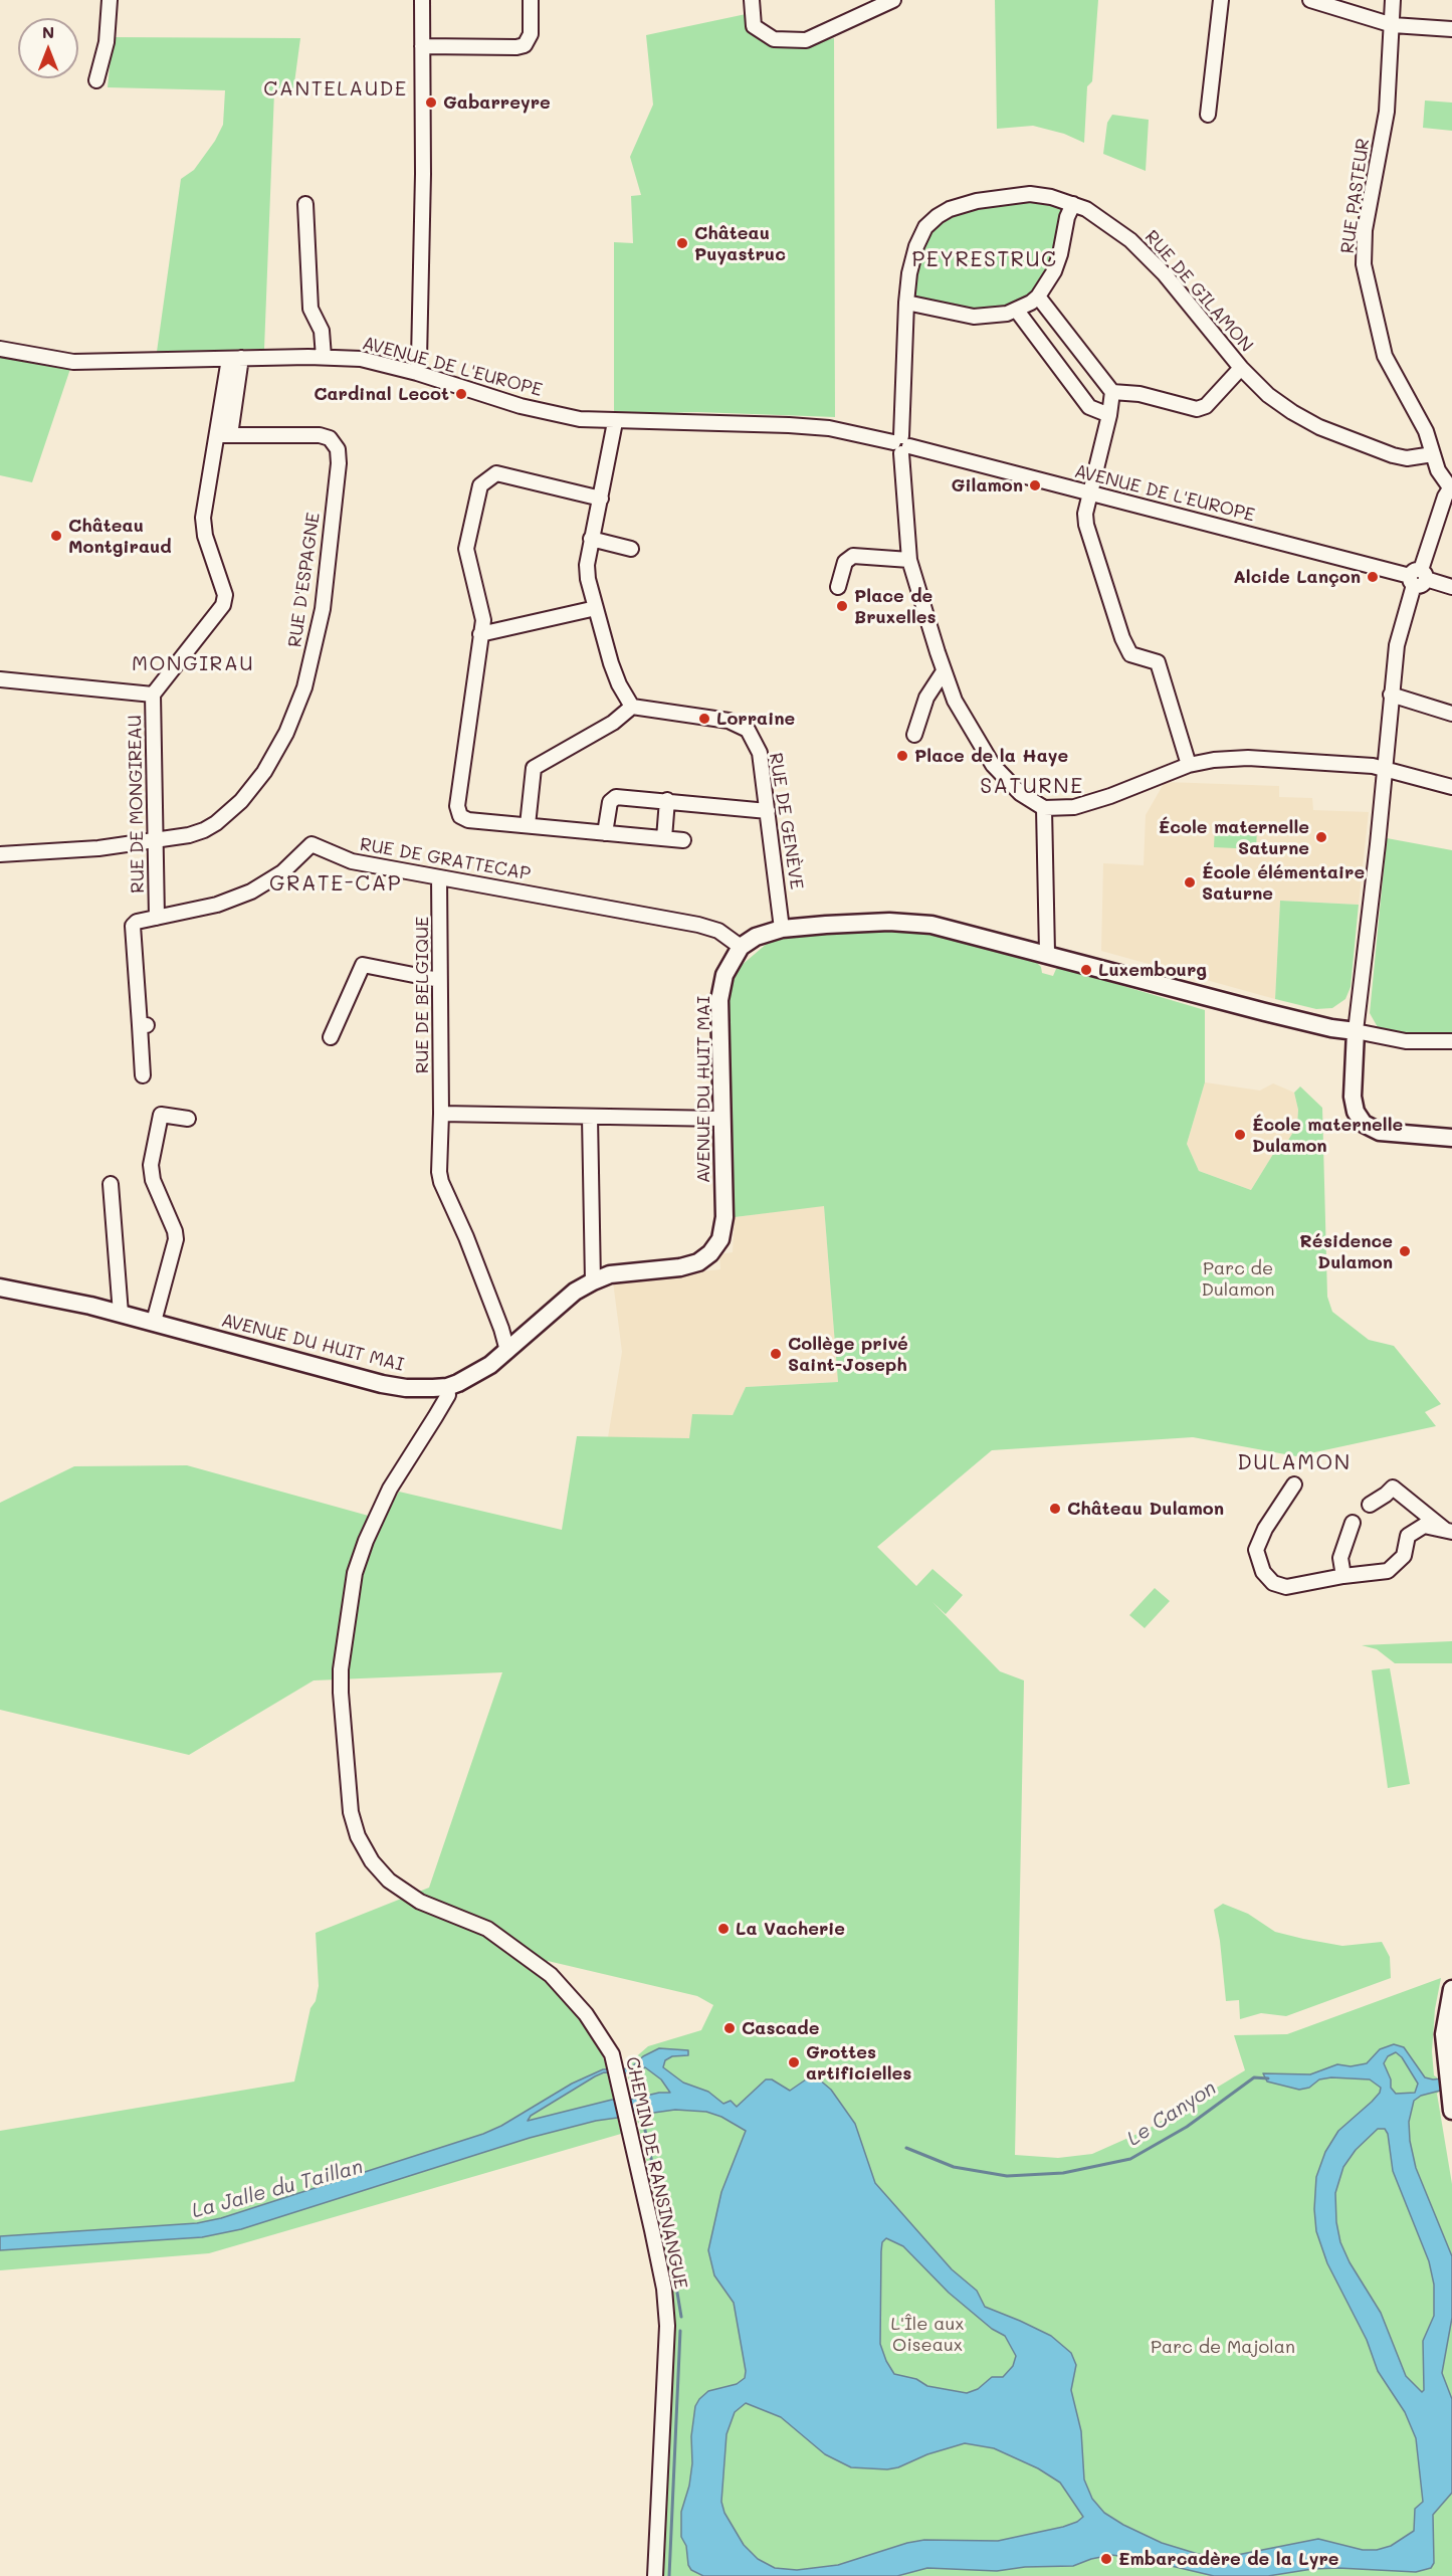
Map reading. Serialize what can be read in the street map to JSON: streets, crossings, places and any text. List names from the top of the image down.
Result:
{
  "streets": {
    "main road": ["AVENUE DU HUIT MAI"],
    "street": [
      "RUE PASTEUR",
      "RUE DE GILAMON",
      "AVENUE DE L'EUROPE",
      "RUE D'ESPAGNE",
      "RUE DE MONGIREAU",
      "RUE DE GENÈVE",
      "RUE DE GRATTECAP",
      "RUE DE BELGIQUE",
      "CHEMIN DE RANSINANGUE"
    ]
  },
  "crossings": [
    ["RUE PASTEUR", "RUE DE GILAMON"],
    ["RUE DE GILAMON", "AVENUE DE L'EUROPE"],
    ["AVENUE DE L'EUROPE", "RUE DE MONGIREAU"],
    ["RUE D'ESPAGNE", "RUE DE MONGIREAU"],
    ["RUE DE MONGIREAU", "RUE DE GRATTECAP"],
    ["RUE DE GRATTECAP", "RUE DE BELGIQUE"],
    ["RUE DE GRATTECAP", "AVENUE DU HUIT MAI"],
    ["RUE DE BELGIQUE", "AVENUE DU HUIT MAI"],
    ["AVENUE DU HUIT MAI", "CHEMIN DE RANSINANGUE"]
  ],
  "districts": [
    "CANTELAUDE",
    "PEYRESTRUC",
    "MONGIRAU",
    "SATURNE",
    "GRATE-CAP",
    "DULAMON"
  ],
  "water": ["Le Canyon", "La Jalle du Taillan"],
  "parks": ["Parc de Dulamon", "L'Île aux Oiseaux", "Parc de Majolan"],
  "places": [
    "Gabarreyre",
    "Château Puyastruc",
    "Cardinal Lecot",
    "Gilamon",
    "Château Montgiraud",
    "Alcide Lançon",
    "Place de Bruxelles",
    "Lorraine",
    "Place de la Haye",
    "École maternelle Saturne",
    "École élémentaire Saturne",
    "Luxembourg",
    "École maternelle Dulamon",
    "Résidence Dulamon",
    "Collège privé Saint-Joseph",
    "Château Dulamon",
    "La Vacherie",
    "Cascade",
    "Grottes artificielles",
    "Embarcadère de la Lyre"
  ],
  "north": "top"
}
